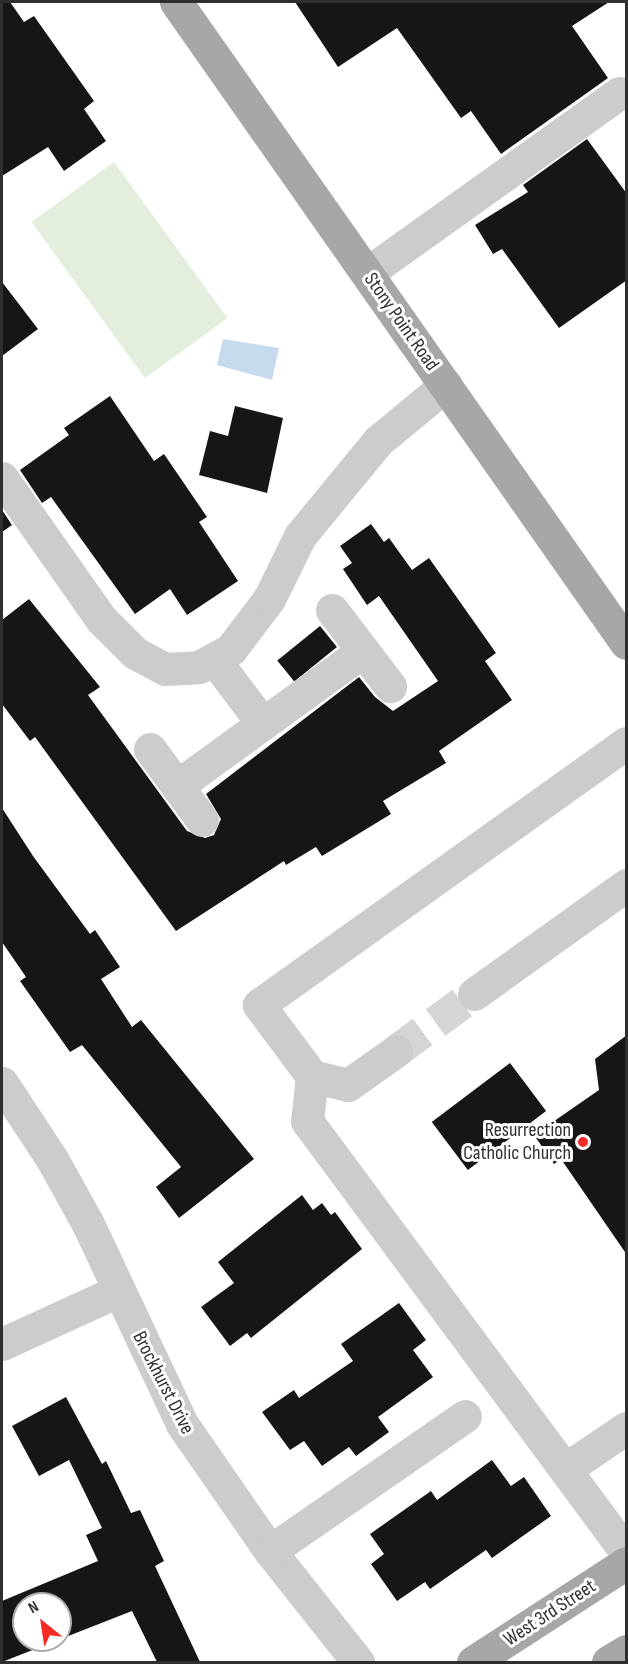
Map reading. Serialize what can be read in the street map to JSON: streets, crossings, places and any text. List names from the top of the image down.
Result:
{
  "streets": {
    "main road": ["Stony Point Road", "West 3rd Street"],
    "street": ["Brockhurst Drive"]
  },
  "places": ["Resurrection Catholic Church"],
  "north": "top left"
}
